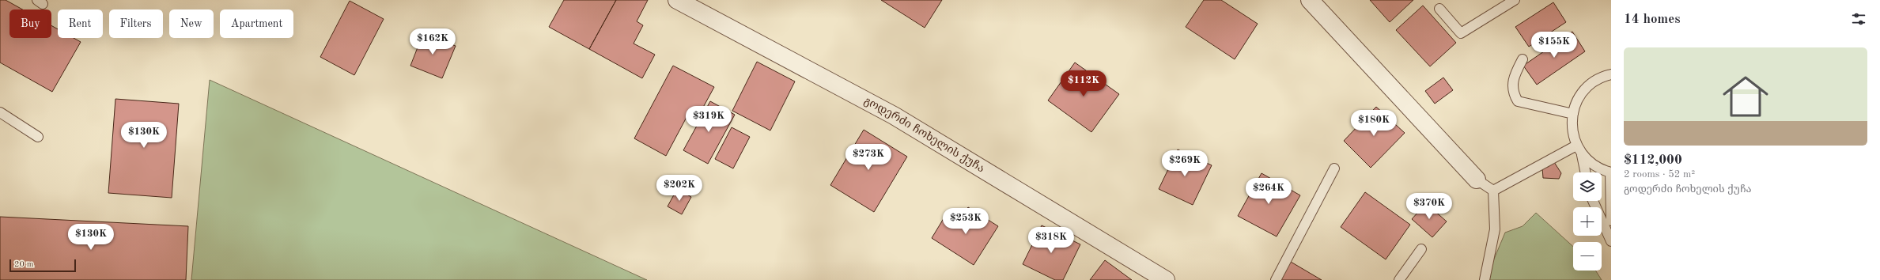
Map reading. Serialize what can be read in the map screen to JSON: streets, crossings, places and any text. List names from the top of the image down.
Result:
{
  "streets": {
    "street": ["გოდერძი ჩოხელის ქუჩა"]
  },
  "scale_bar": "20 m",
  "page": {
    "heading": "14 homes",
    "chip": [
      "Buy",
      "Rent",
      "Filters",
      "New",
      "Apartment"
    ],
    "price": [
      "$162K",
      "$155K",
      "$112K",
      "$319K",
      "$180K",
      "$130K",
      "$273K",
      "$269K",
      "$202K",
      "$264K",
      "$370K",
      "$253K",
      "$130K",
      "$318K"
    ],
    "list": [
      {
        "name": "$112,000",
        "note": "2 rooms · 52 m² · გოდერძი ჩოხელის ქუჩა"
      }
    ],
    "map_buttons": ["+", "−"],
    "scale": "20 m"
  }
}
